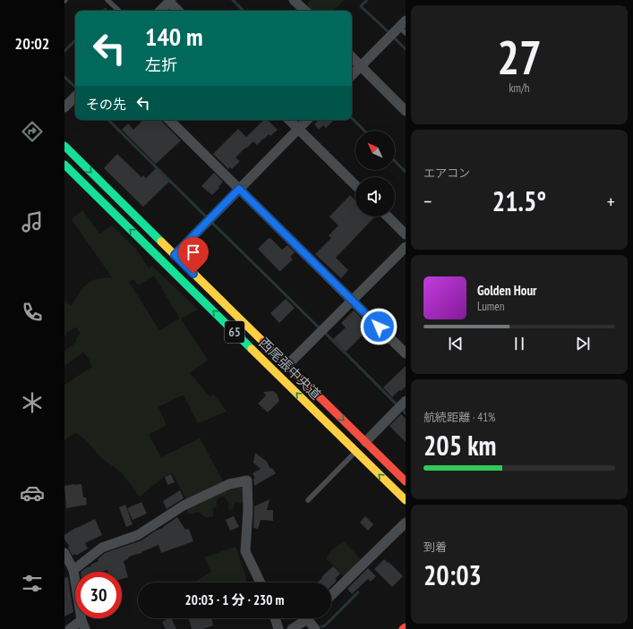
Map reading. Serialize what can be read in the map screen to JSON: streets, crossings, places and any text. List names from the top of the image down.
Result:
{
  "streets": {
    "main road": ["65", "西尾張中央道"]
  },
  "north": "top left",
  "page": {
    "tabs": "20:02",
    "tile": [
      ["27", "km/h"],
      "エアコン",
      ["航続距離 · 41%", "205 km"],
      ["到着", "20:03"]
    ],
    "turn": ["140 m", "左折"],
    "then": "その先",
    "heat": ["−", "21.5°", "+"],
    "song": ["Golden Hour", "Lumen"],
    "limit": "30",
    "trip": "20:03 · 1 分 · 230 m"
  }
}
